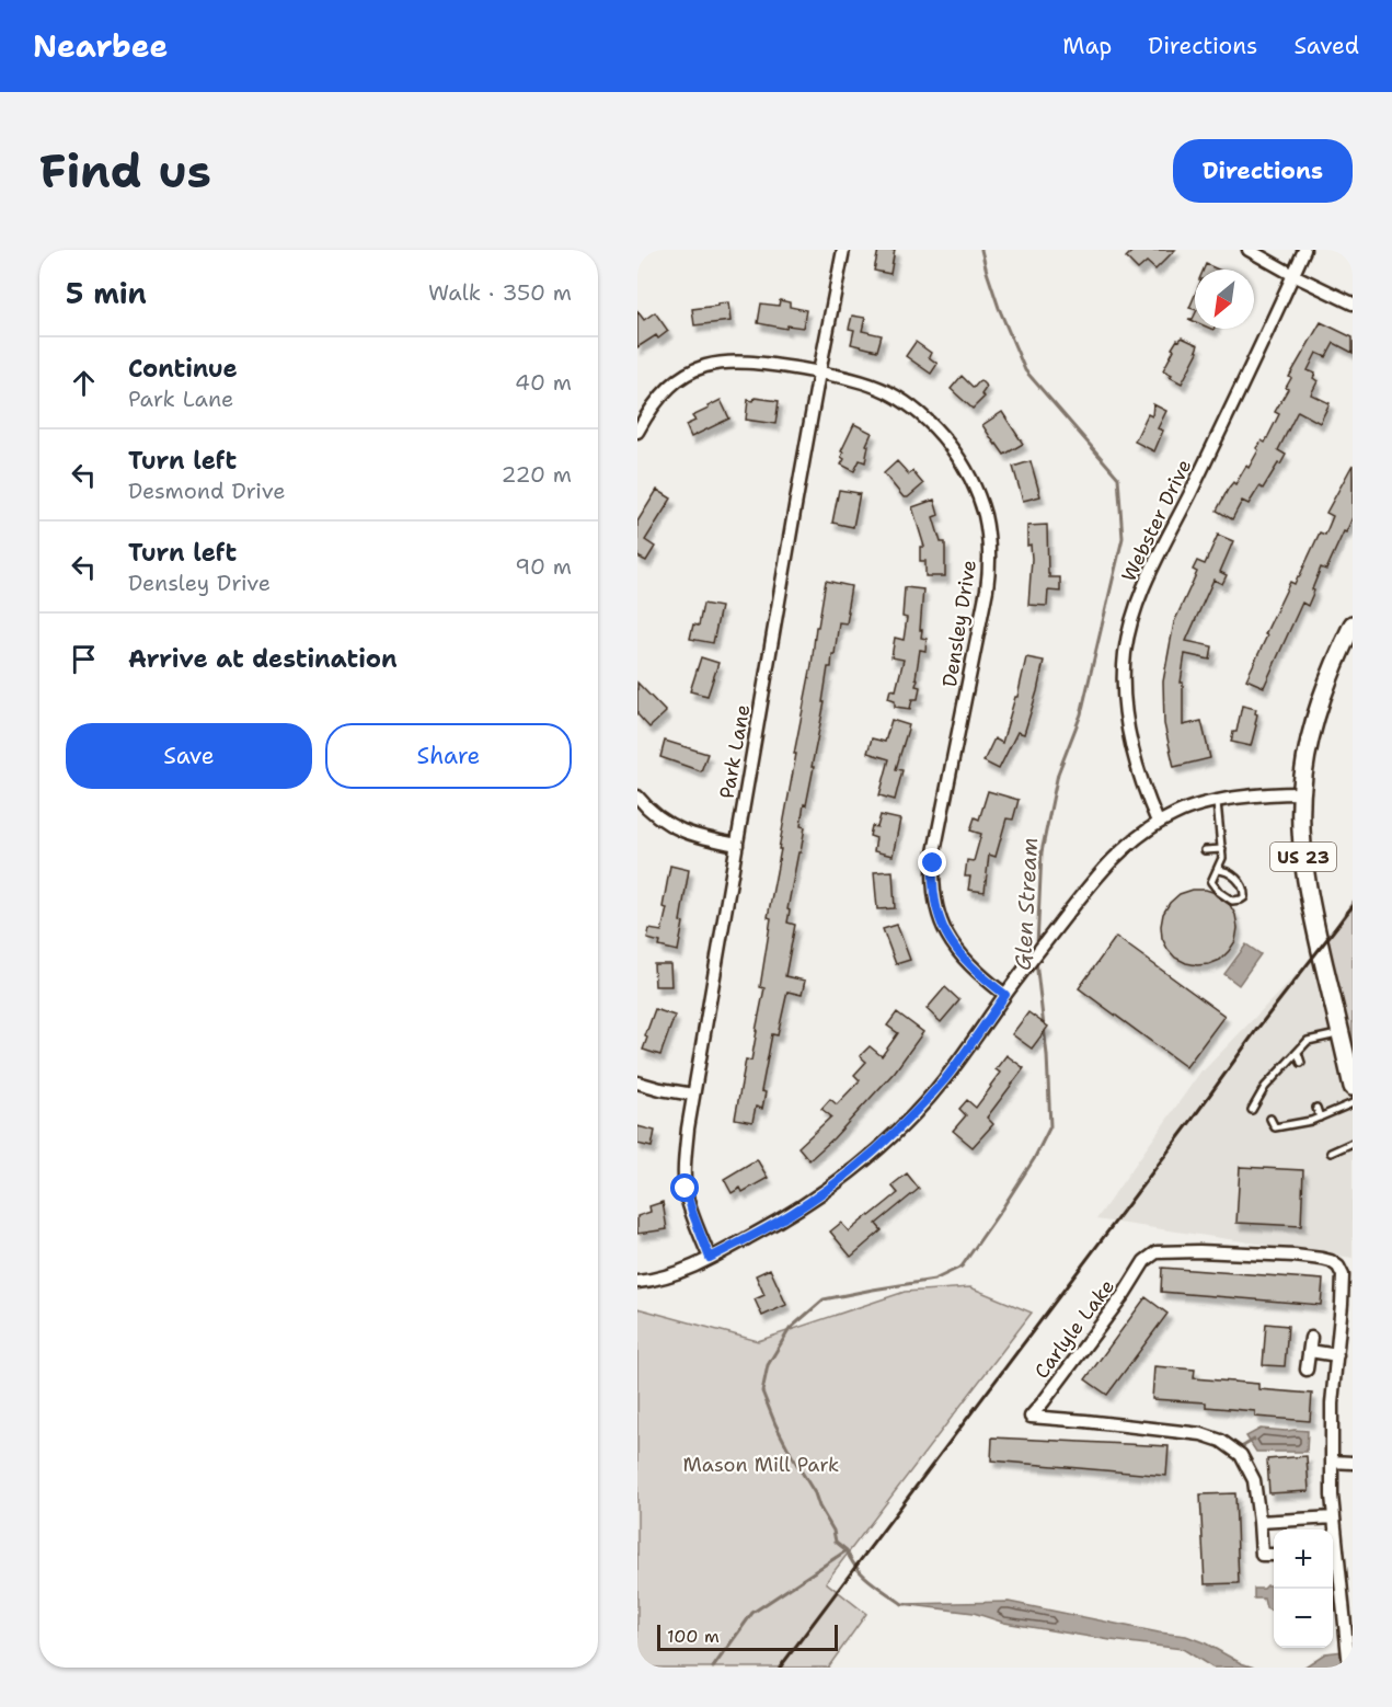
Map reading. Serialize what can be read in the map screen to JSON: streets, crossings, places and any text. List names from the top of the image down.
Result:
{
  "streets": {
    "main road": ["US 23"],
    "street": [
      "Webster Drive",
      "Densley Drive",
      "Park Lane",
      "Carlyle Lake"
    ]
  },
  "crossings": [
    ["Densley Drive", "Park Lane"]
  ],
  "water": ["Glen Stream"],
  "parks": ["Mason Mill Park"],
  "scale_bar": "100 m",
  "north": "bottom left",
  "page": {
    "header": "Nearbee",
    "nav": ["Map", "Directions", "Saved"],
    "buttons": [
      "Directions",
      ["Save", "Share"]
    ],
    "title": "Find us",
    "heading": ["5 min", "Walk · 350 m"],
    "list": [
      ["Continue", "Park Lane", "40 m"],
      ["Turn left", "Desmond Drive", "220 m"],
      ["Turn left", "Densley Drive", "90 m"],
      "Arrive at destination"
    ],
    "map_buttons": ["+", "−"],
    "scale": "100 m"
  }
}
